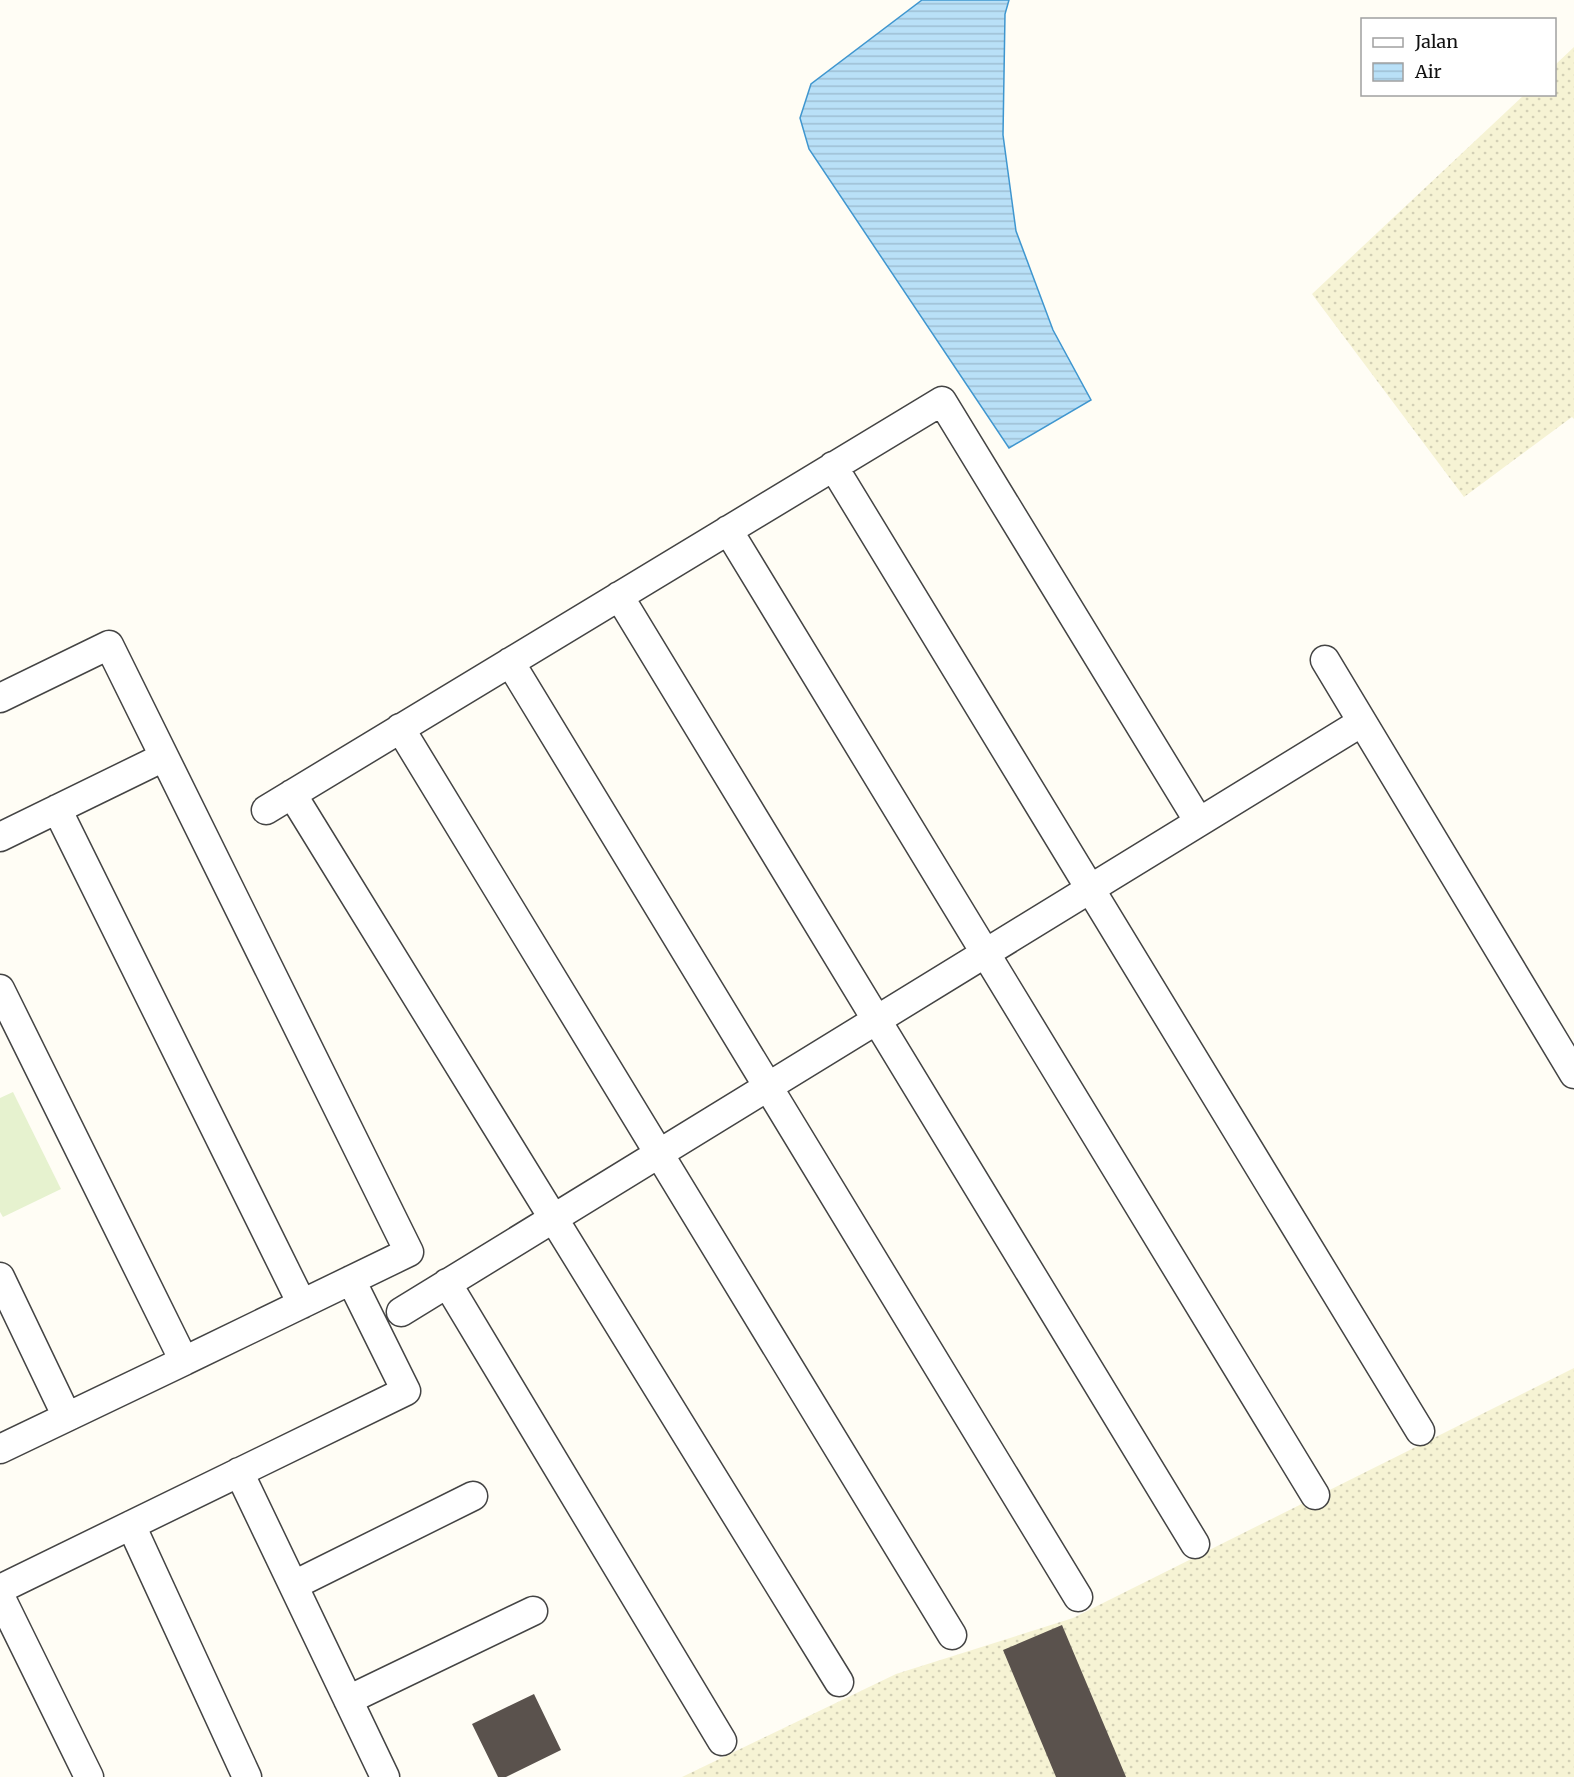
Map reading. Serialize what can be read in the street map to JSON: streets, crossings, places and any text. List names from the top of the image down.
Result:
{
  "legend": ["Jalan", "Air"]
}
